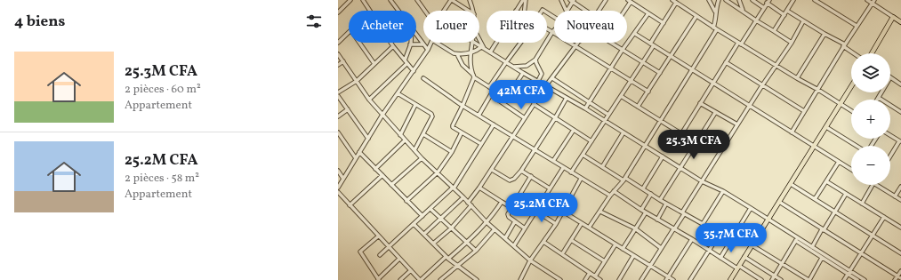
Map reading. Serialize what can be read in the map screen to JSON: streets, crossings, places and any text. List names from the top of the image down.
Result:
{
  "page": {
    "heading": "4 biens",
    "chip": [
      "Acheter",
      "Louer",
      "Filtres",
      "Nouveau"
    ],
    "list": [
      {
        "name": "25.3M CFA",
        "note": "2 pièces · 60 m² · Appartement"
      },
      {
        "name": "25.2M CFA",
        "note": "2 pièces · 58 m² · Appartement"
      }
    ],
    "map_buttons": ["+", "−"],
    "price": [
      "42M CFA",
      "25.3M CFA",
      "25.2M CFA",
      "35.7M CFA"
    ]
  }
}
